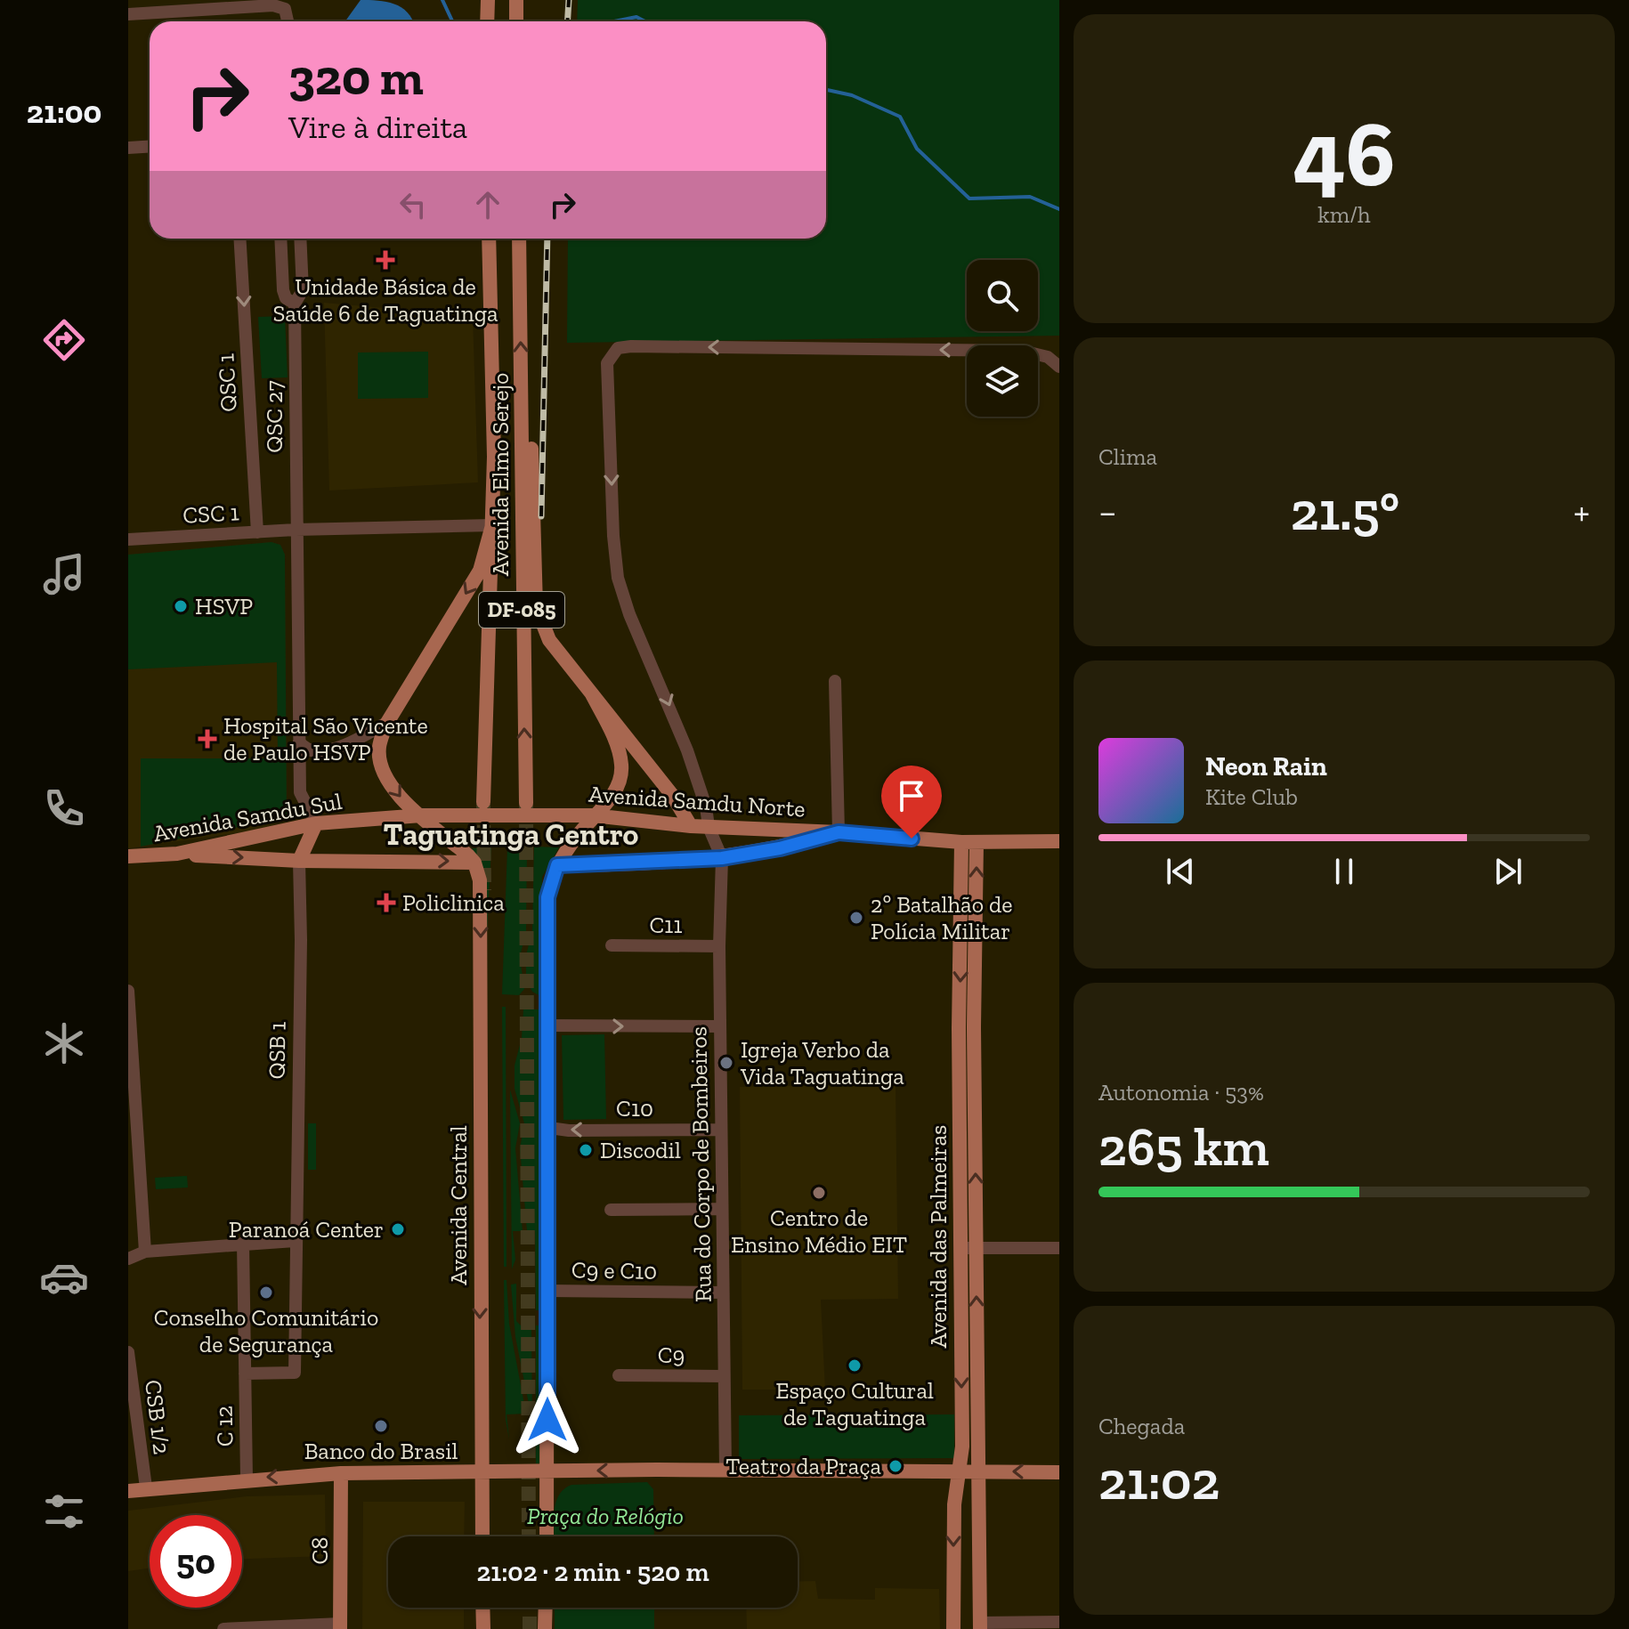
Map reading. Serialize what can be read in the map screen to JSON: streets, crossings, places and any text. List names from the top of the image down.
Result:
{
  "streets": {
    "main road": [
      "Avenida Elmo Serejo",
      "DF-085",
      "Avenida Samdu Norte",
      "Avenida Samdu Sul",
      "Avenida Central",
      "Avenida das Palmeiras",
      "C8"
    ],
    "street": [
      "QSC 1",
      "QSC 27",
      "CSC 1",
      "C11",
      "QSB 1",
      "C10",
      "Rua do Corpo de Bombeiros",
      "C9 e C10",
      "C9",
      "CSB 1/2",
      "C 12"
    ]
  },
  "crossings": [
    ["QSC 1", "CSC 1"],
    ["QSC 27", "CSC 1"],
    ["QSC 27", "Avenida Samdu Sul"],
    ["Avenida Elmo Serejo", "CSC 1"],
    ["Avenida Samdu Norte", "Avenida Samdu Sul"],
    ["Avenida Samdu Norte", "Avenida das Palmeiras"],
    ["C11", "Rua do Corpo de Bombeiros"],
    ["QSB 1", "C 12"],
    ["C10", "Rua do Corpo de Bombeiros"],
    ["Rua do Corpo de Bombeiros", "C9 e C10"],
    ["Rua do Corpo de Bombeiros", "C9"]
  ],
  "one_way": ["QSC 1"],
  "districts": ["Taguatinga Centro"],
  "parks": ["Praça do Relógio"],
  "places": {
    "health": ["Unidade Básica de Saúde 6 de Taguatinga", "Hospital São Vicente de Paulo HSVP", "Policlinica"],
    "other": [
      "HSVP",
      "2º Batalhão de Polícia Militar",
      "Igreja Verbo da Vida Taguatinga",
      "Discodil",
      "Centro de Ensino Médio EIT",
      "Paranoá Center",
      "Conselho Comunitário de Segurança",
      "Espaço Cultural de Taguatinga",
      "Banco do Brasil",
      "Teatro da Praça"
    ]
  },
  "page": {
    "tabs": "21:00",
    "tile": [
      ["46", "km/h"],
      "Clima",
      ["Autonomia · 53%", "265 km"],
      ["Chegada", "21:02"]
    ],
    "turn": ["320 m", "Vire à direita"],
    "heat": ["−", "21.5°", "+"],
    "song": ["Neon Rain", "Kite Club"],
    "limit": "50",
    "trip": "21:02 · 2 min · 520 m"
  }
}
